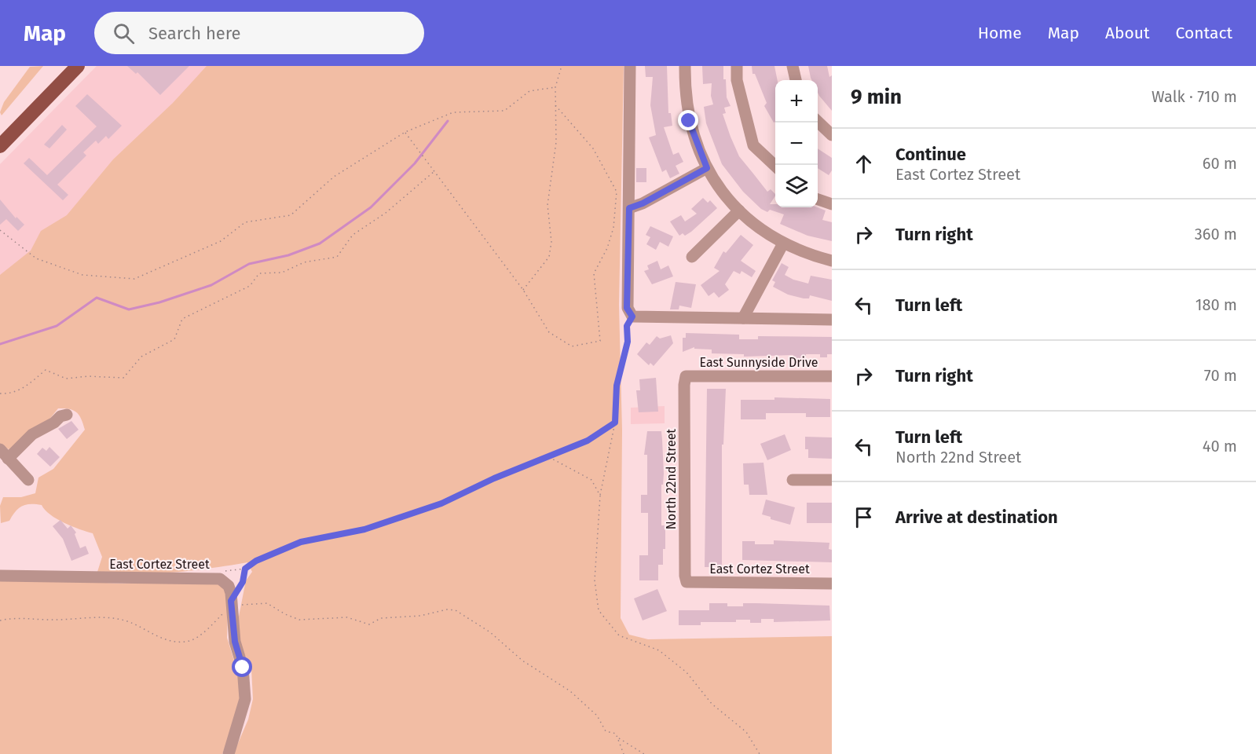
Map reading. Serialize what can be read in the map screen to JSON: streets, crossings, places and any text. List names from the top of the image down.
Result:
{
  "streets": {
    "street": ["East Sunnyside Drive", "North 22nd Street", "East Cortez Street"]
  },
  "crossings": [
    ["East Sunnyside Drive", "North 22nd Street"],
    ["North 22nd Street", "East Cortez Street"]
  ],
  "page": {
    "header": "Map",
    "search": "Search here",
    "nav": [
      "Home",
      "Map",
      "About",
      "Contact"
    ],
    "heading": ["9 min", "Walk · 710 m"],
    "map_buttons": ["+", "−"],
    "list": [
      ["Continue", "East Cortez Street", "60 m"],
      ["Turn right", "360 m"],
      ["Turn left", "180 m"],
      ["Turn right", "70 m"],
      ["Turn left", "North 22nd Street", "40 m"],
      "Arrive at destination"
    ]
  }
}
